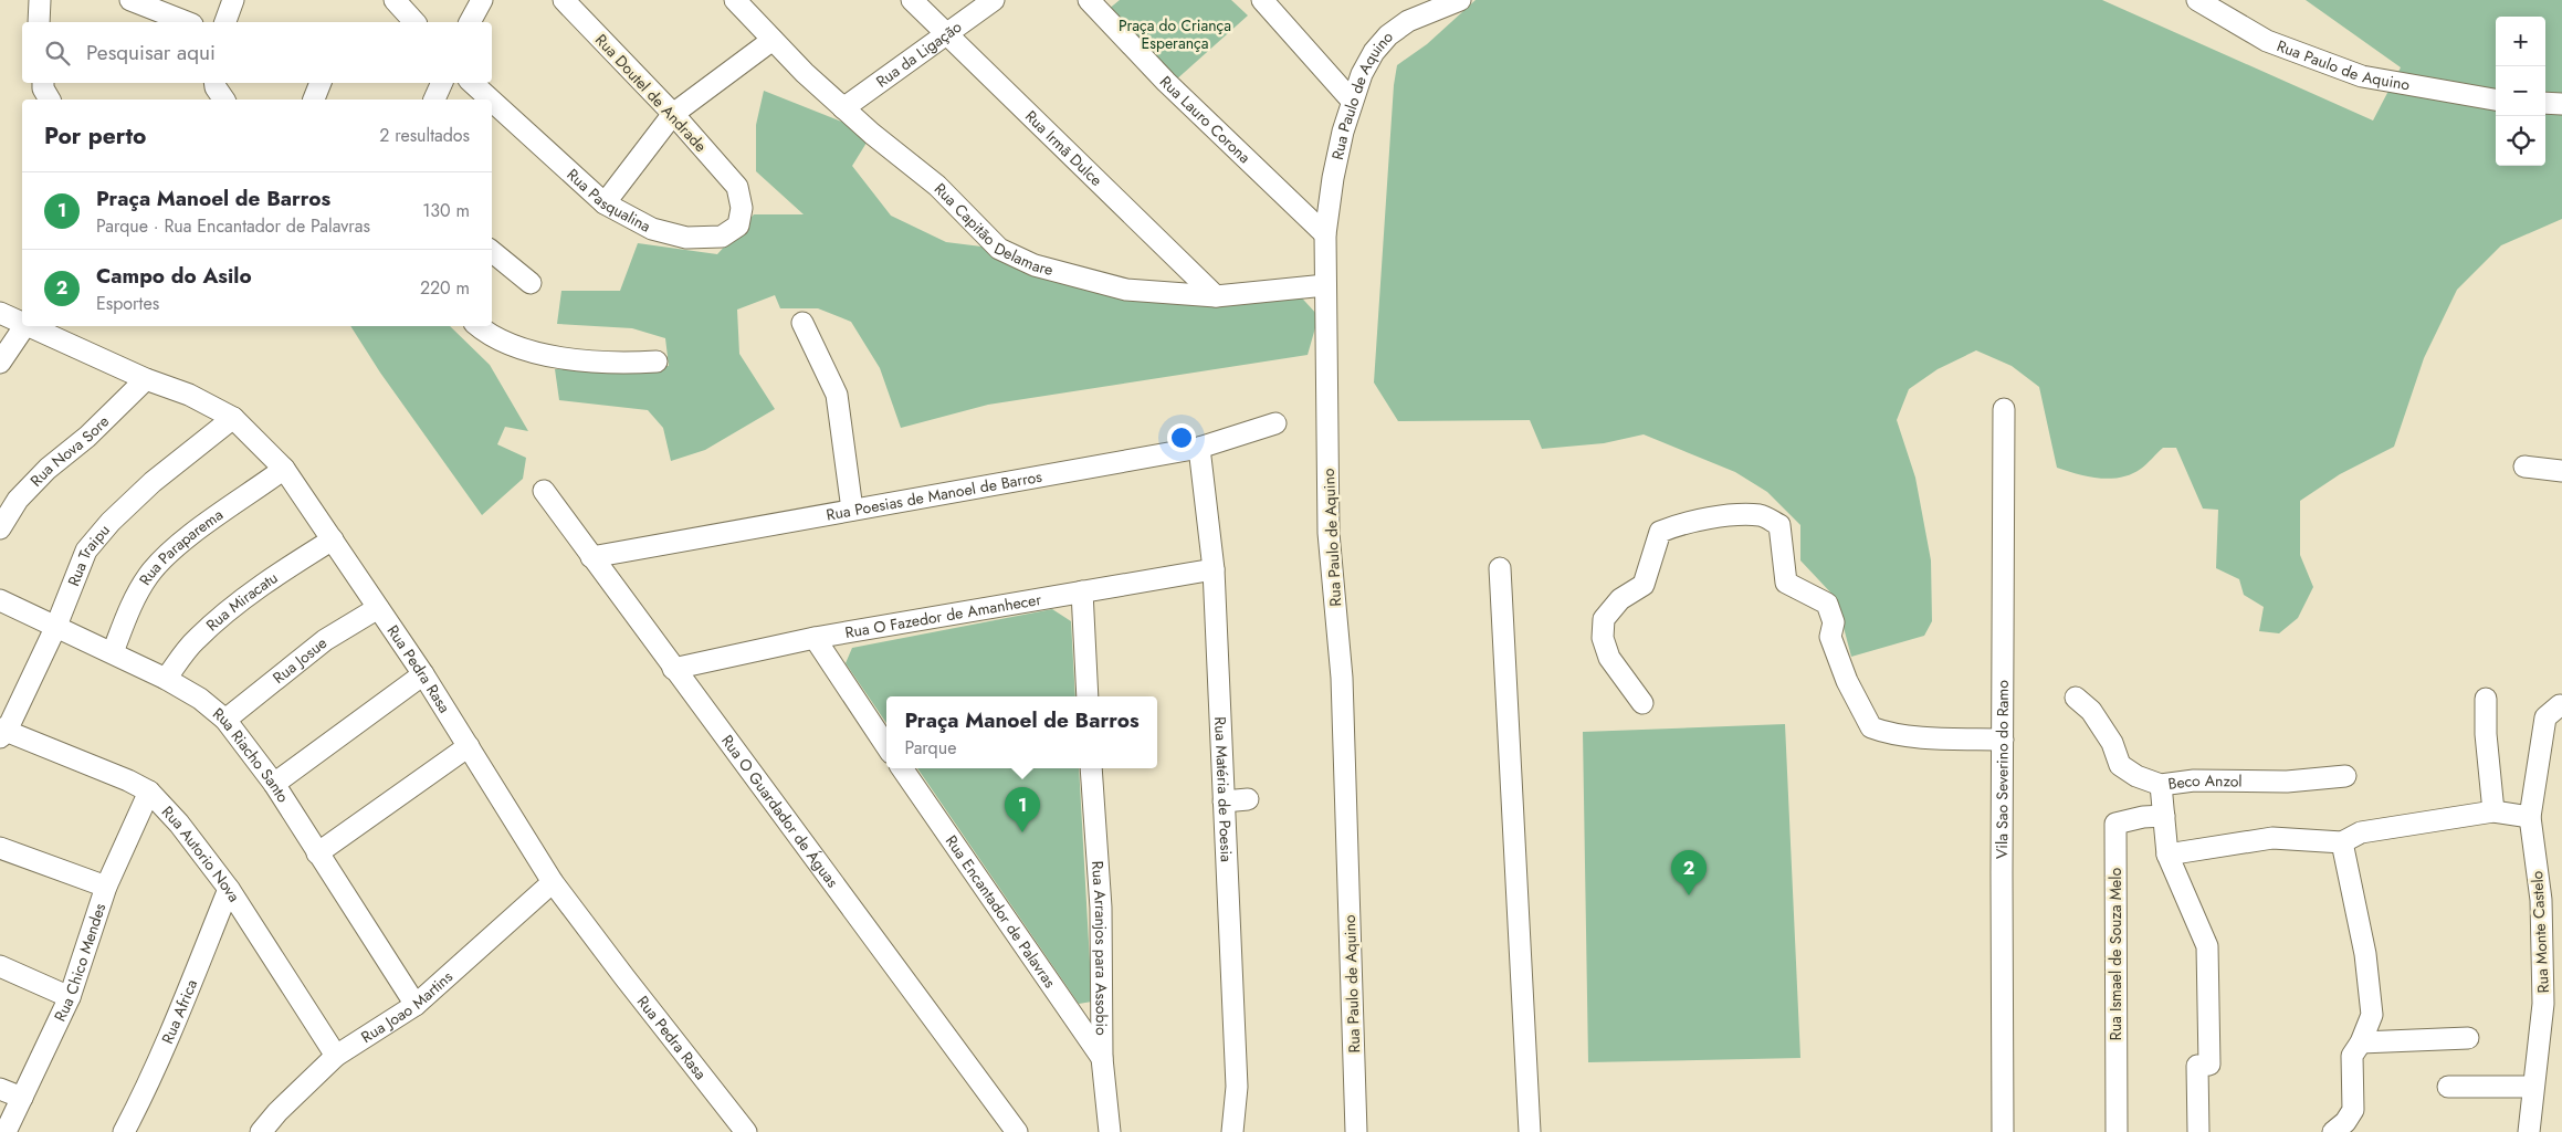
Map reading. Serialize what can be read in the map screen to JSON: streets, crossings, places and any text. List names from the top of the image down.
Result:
{
  "streets": {
    "street": [
      "Rua da Ligação",
      "Rua Paulo de Aquino",
      "Rua Doutel de Andrade",
      "Rua Lauro Corona",
      "Rua Irmã Dulce",
      "Rua Pasqualina",
      "Rua Capitão Delamare",
      "Rua Nova Sore",
      "Rua Poesias de Manoel de Barros",
      "Rua Paraparema",
      "Rua Traipu",
      "Rua Miracatu",
      "Rua O Fazedor de Amanhecer",
      "Rua Josue",
      "Rua Pedra Rasa",
      "Rua Riacho Santo",
      "Vila Sao Severino do Ramo",
      "Beco Anzol",
      "Rua Matéria de Poesia",
      "Rua O Guardador de Águas",
      "Rua Autorio Nova",
      "Rua Encantador de Palavras",
      "Rua Monte Castelo",
      "Rua Arranjos para Assobio",
      "Rua Ismael de Souza Melo",
      "Rua Chico Mendes",
      "Rua Joao Martins",
      "Rua Africa"
    ]
  },
  "crossings": [
    ["Rua da Ligação", "Rua Irmã Dulce"],
    ["Rua da Ligação", "Rua Capitão Delamare"],
    ["Rua Paulo de Aquino", "Rua Lauro Corona"],
    ["Rua Paulo de Aquino", "Rua Capitão Delamare"],
    ["Rua Doutel de Andrade", "Rua Pasqualina"],
    ["Rua Irmã Dulce", "Rua Capitão Delamare"],
    ["Rua Nova Sore", "Rua Pedra Rasa"],
    ["Rua Poesias de Manoel de Barros", "Rua Matéria de Poesia"],
    ["Rua Poesias de Manoel de Barros", "Rua O Guardador de Águas"],
    ["Rua Paraparema", "Rua Pedra Rasa"],
    ["Rua Paraparema", "Rua Riacho Santo"],
    ["Rua Traipu", "Rua Pedra Rasa"],
    ["Rua Traipu", "Rua Riacho Santo"],
    ["Rua Traipu", "Rua Autorio Nova"],
    ["Rua Miracatu", "Rua Pedra Rasa"],
    ["Rua Miracatu", "Rua Riacho Santo"],
    ["Rua O Fazedor de Amanhecer", "Rua Matéria de Poesia"],
    ["Rua O Fazedor de Amanhecer", "Rua O Guardador de Águas"],
    ["Rua Josue", "Rua Pedra Rasa"],
    ["Rua Josue", "Rua Riacho Santo"],
    ["Rua Pedra Rasa", "Rua Joao Martins"],
    ["Rua Riacho Santo", "Rua Joao Martins"],
    ["Rua Autorio Nova", "Rua Chico Mendes"],
    ["Rua Autorio Nova", "Rua Joao Martins"],
    ["Rua Autorio Nova", "Rua Africa"],
    ["Rua Encantador de Palavras", "Rua Arranjos para Assobio"]
  ],
  "parks": ["Praça do Criança Esperança"],
  "page": {
    "map_buttons": ["+", "−"],
    "search": "Pesquisar aqui",
    "heading": ["Por perto", "2 resultados"],
    "list": [
      {
        "mark": "1",
        "name": "Praça Manoel de Barros",
        "note": "Parque · Rua Encantador de Palavras",
        "value": "130 m"
      },
      {
        "mark": "2",
        "name": "Campo do Asilo",
        "note": "Esportes",
        "value": "220 m"
      }
    ],
    "popup": ["Praça Manoel de Barros", "Parque"],
    "pins": ["1", "2"]
  }
}
